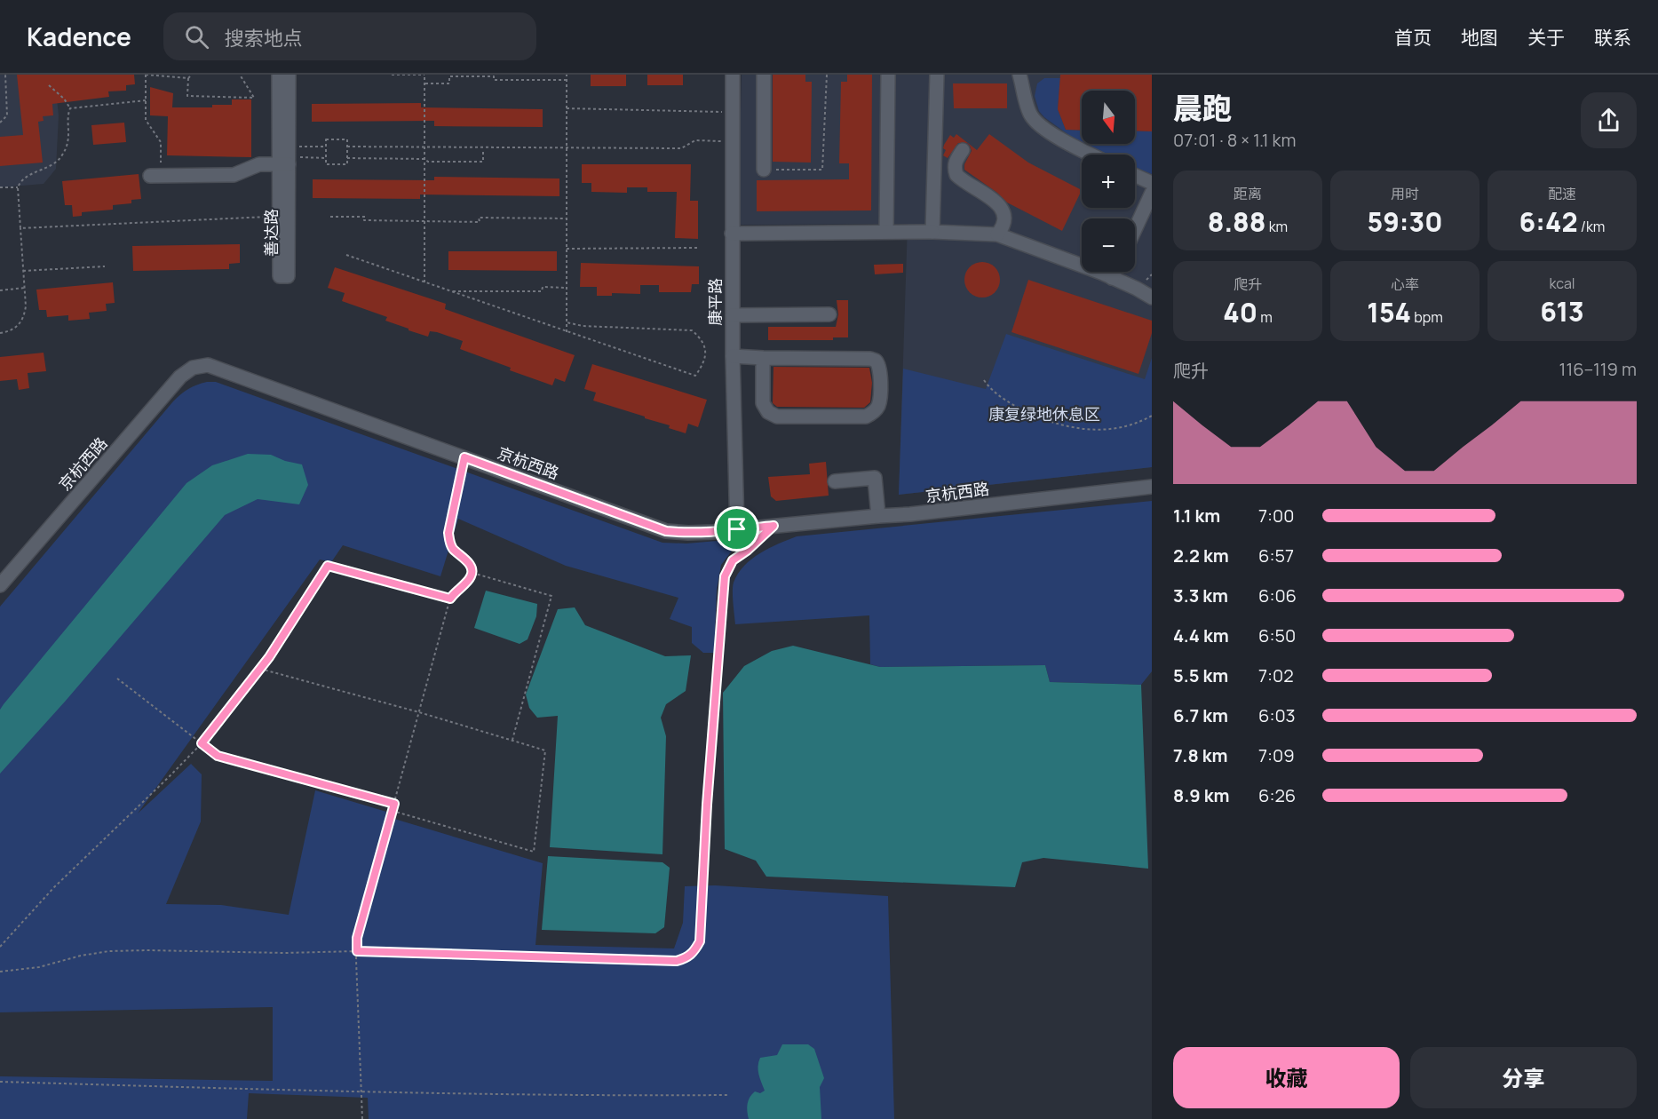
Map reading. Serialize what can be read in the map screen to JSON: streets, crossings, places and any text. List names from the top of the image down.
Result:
{
  "streets": {
    "street": ["善达路", "康平路", "京杭西路"]
  },
  "crossings": [
    ["康平路", "京杭西路"]
  ],
  "parks": ["康复绿地休息区"],
  "north": "bottom",
  "page": {
    "header": "Kadence",
    "search": "搜索地点",
    "nav": [
      "首页",
      "地图",
      "关于",
      "联系"
    ],
    "heading": ["晨跑", "07:01 · 8 × 1.1 km"],
    "map_buttons": ["+", "−"],
    "stats": [
      ["距离", "8.88 km"],
      ["用时", "59:30"],
      ["配速", "6:42 /km"],
      ["爬升", "40 m"],
      ["心率", "154 bpm"],
      ["kcal", "613"]
    ],
    "chart": ["爬升", "116–119 m"],
    "list": [
      {
        "name": "1.1 km",
        "note": "7:00"
      },
      {
        "name": "2.2 km",
        "note": "6:57"
      },
      {
        "name": "3.3 km",
        "note": "6:06"
      },
      {
        "name": "4.4 km",
        "note": "6:50"
      },
      {
        "name": "5.5 km",
        "note": "7:02"
      },
      {
        "name": "6.7 km",
        "note": "6:03"
      },
      {
        "name": "7.8 km",
        "note": "7:09"
      },
      {
        "name": "8.9 km",
        "note": "6:26"
      }
    ],
    "buttons": ["收藏", "分享"]
  }
}
